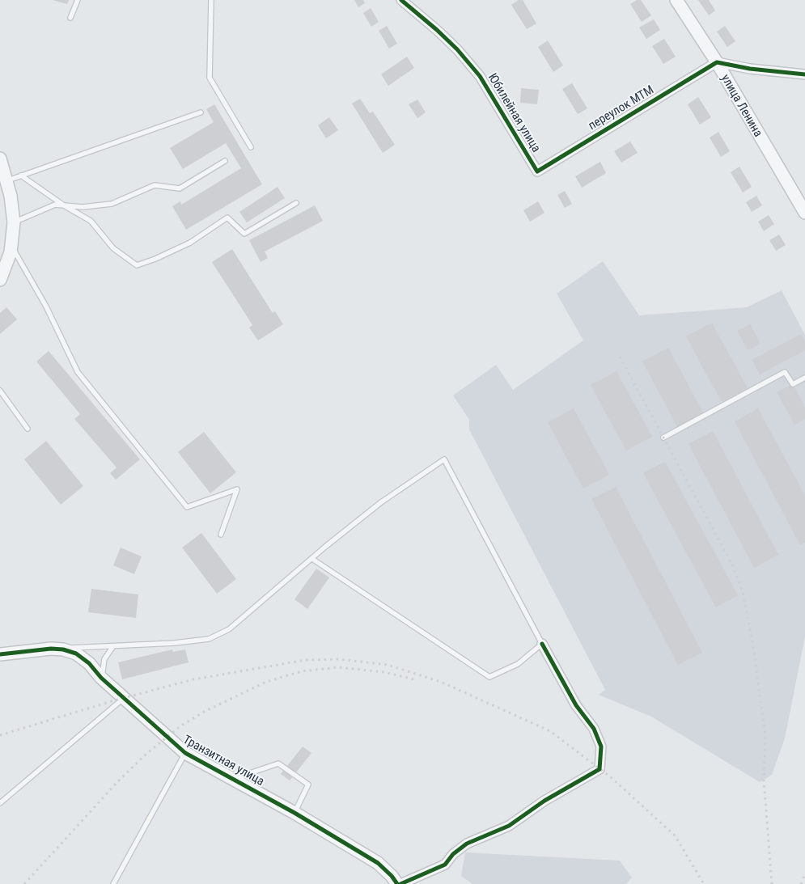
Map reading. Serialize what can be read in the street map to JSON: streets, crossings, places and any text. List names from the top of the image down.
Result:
{
  "streets": {
    "street": [
      "улица Ленина",
      "переулок МТМ",
      "Юбилейная улица",
      "Транзитная улица"
    ]
  },
  "crossings": [
    ["улица Ленина", "переулок МТМ"],
    ["переулок МТМ", "Юбилейная улица"]
  ]
}
